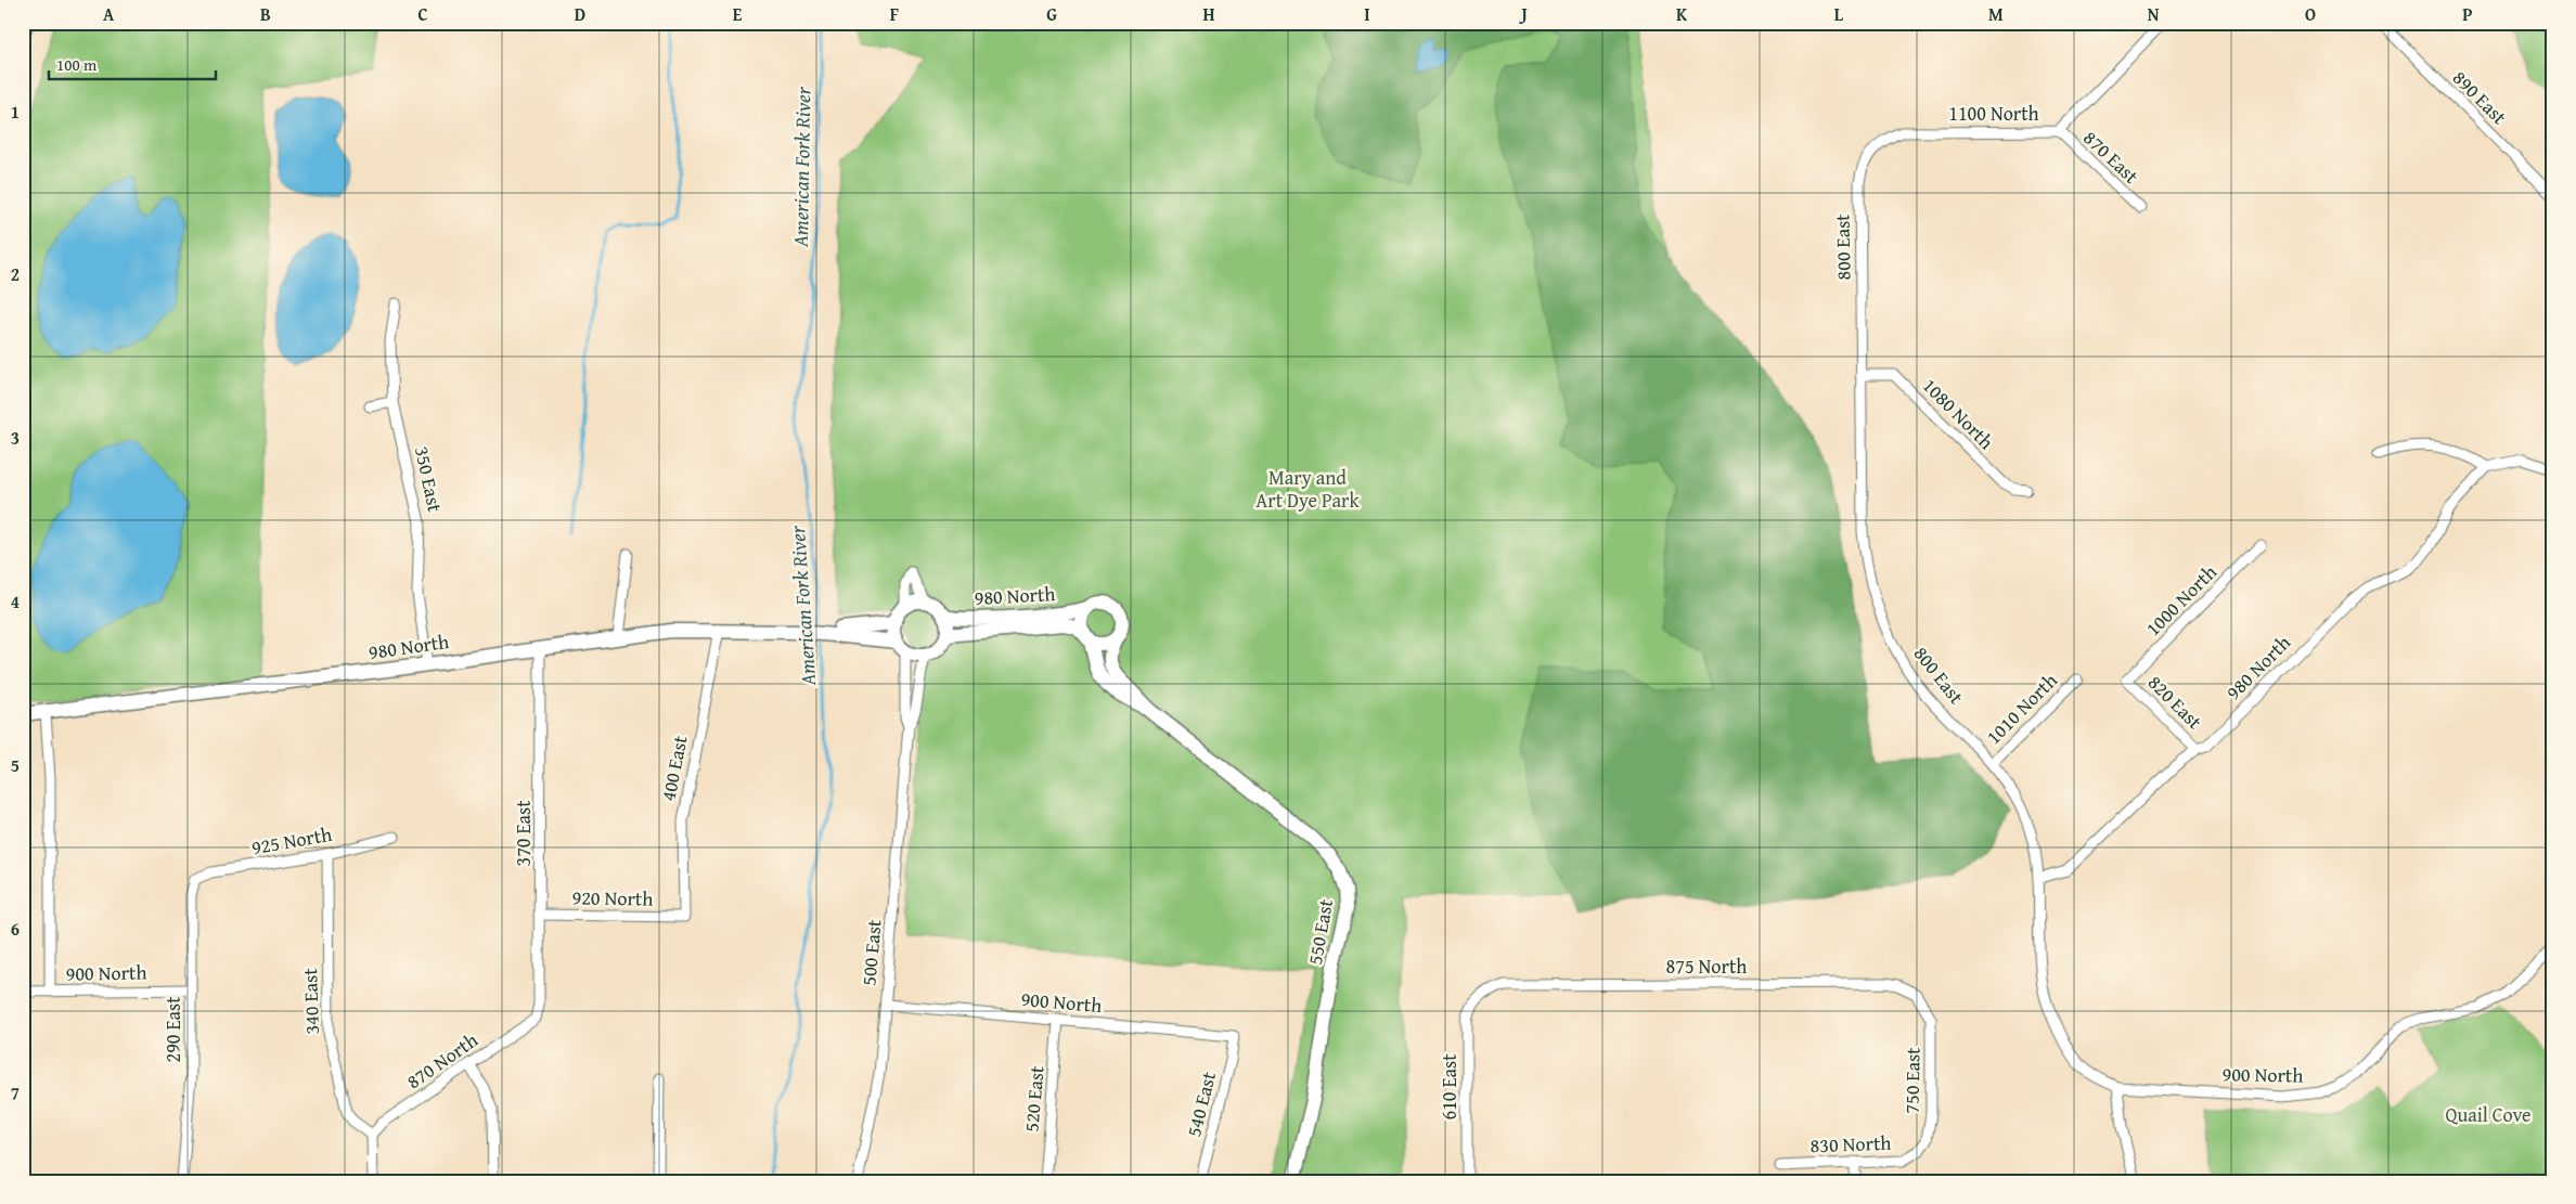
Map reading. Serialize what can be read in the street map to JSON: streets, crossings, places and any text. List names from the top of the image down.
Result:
{
  "streets": {
    "street": [
      "890 East",
      "1100 North",
      "870 East",
      "800 East",
      "1080 North",
      "350 East",
      "980 North",
      "1000 North",
      "820 East",
      "1010 North",
      "400 East",
      "370 East",
      "925 North",
      "920 North",
      "550 East",
      "500 East",
      "875 North",
      "900 North",
      "340 East",
      "290 East",
      "870 North",
      "750 East",
      "610 East",
      "520 East",
      "540 East",
      "830 North"
    ]
  },
  "crossings": [
    ["1100 North", "870 East"],
    ["1100 North", "800 East"],
    ["800 East", "1080 North"],
    ["800 East", "980 North"],
    ["800 East", "1010 North"],
    ["800 East", "900 North"],
    ["350 East", "980 North"],
    ["980 North", "820 East"],
    ["980 North", "400 East"],
    ["980 North", "370 East"],
    ["980 North", "550 East"],
    ["980 North", "500 East"],
    ["1000 North", "820 East"],
    ["400 East", "920 North"],
    ["370 East", "920 North"],
    ["370 East", "870 North"],
    ["925 North", "340 East"],
    ["925 North", "290 East"],
    ["500 East", "900 North"],
    ["875 North", "750 East"],
    ["875 North", "610 East"],
    ["900 North", "290 East"],
    ["900 North", "520 East"],
    ["900 North", "540 East"],
    ["340 East", "870 North"],
    ["750 East", "830 North"]
  ],
  "water": ["American Fork River"],
  "parks": ["Mary and Art Dye Park", "Quail Cove"],
  "scale_bar": "100 m",
  "grid": {
    "columns": [
      "A",
      "B",
      "C",
      "D",
      "E",
      "F",
      "G",
      "H",
      "I",
      "J",
      "K",
      "L",
      "M",
      "N",
      "O",
      "P"
    ],
    "rows": [
      "1",
      "2",
      "3",
      "4",
      "5",
      "6",
      "7"
    ]
  }
}
